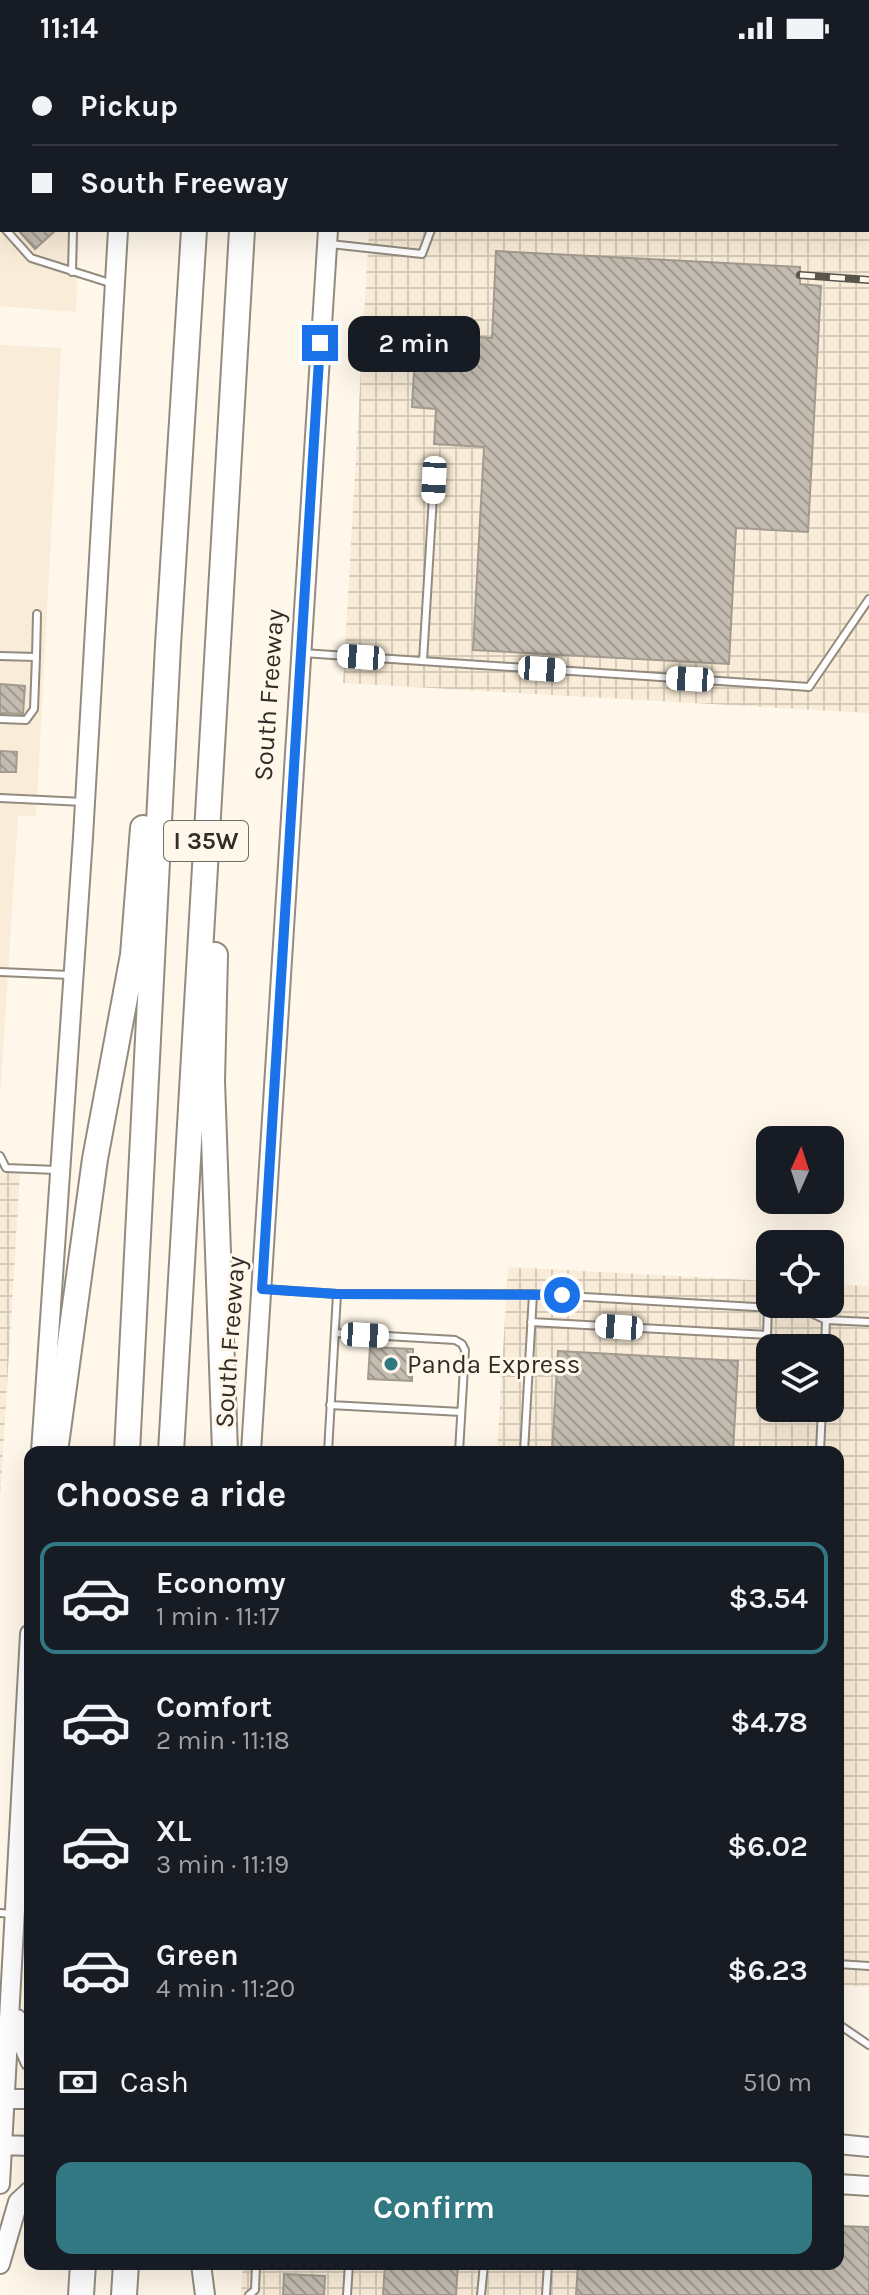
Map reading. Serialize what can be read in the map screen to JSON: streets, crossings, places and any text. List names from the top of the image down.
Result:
{
  "streets": {
    "highway": ["South Freeway", "I 35W"]
  },
  "places": ["Panda Express"],
  "north": "top",
  "page": {
    "status": "11:14",
    "banner": ["Pickup", "South Freeway"],
    "bubble": "2 min",
    "heading": "Choose a ride",
    "list": [
      {
        "name": "Economy",
        "note": "1 min · 11:17",
        "value": "$3.54"
      },
      {
        "name": "Comfort",
        "note": "2 min · 11:18",
        "value": "$4.78"
      },
      {
        "name": "XL",
        "note": "3 min · 11:19",
        "value": "$6.02"
      },
      {
        "name": "Green",
        "note": "4 min · 11:20",
        "value": "$6.23"
      }
    ],
    "pay": ["Cash", "510 m"],
    "buttons": "Confirm"
  }
}
